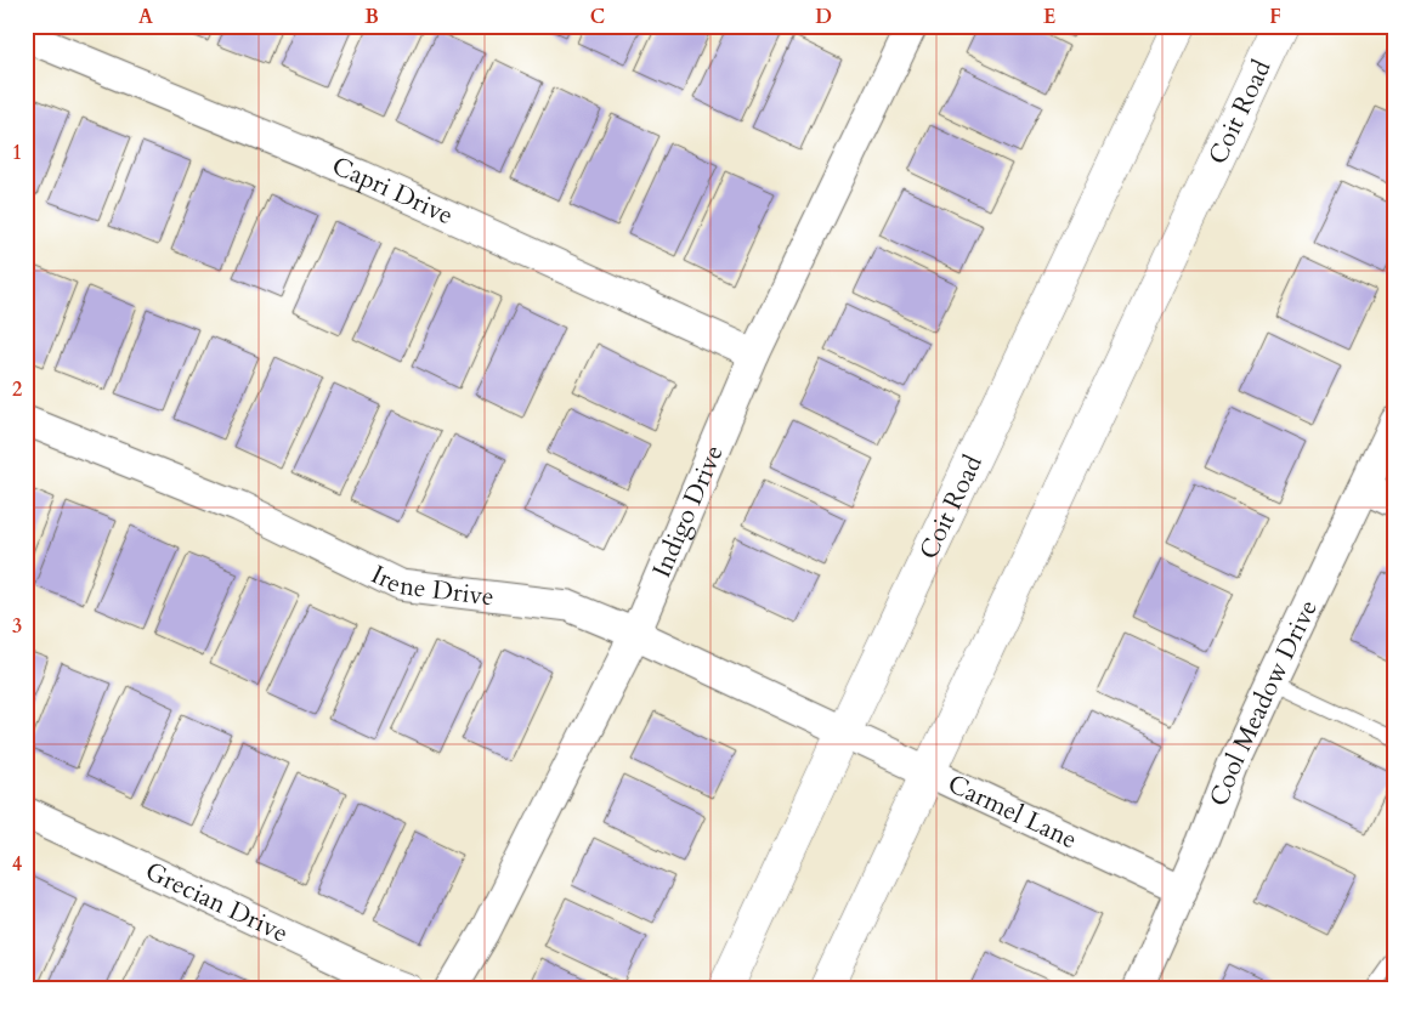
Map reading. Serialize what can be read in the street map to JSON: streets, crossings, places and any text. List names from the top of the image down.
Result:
{
  "streets": {
    "main road": ["Coit Road"],
    "street": [
      "Capri Drive",
      "Indigo Drive",
      "Irene Drive",
      "Cool Meadow Drive",
      "Carmel Lane",
      "Grecian Drive"
    ]
  },
  "crossings": [
    ["Coit Road", "Irene Drive"],
    ["Coit Road", "Carmel Lane"],
    ["Capri Drive", "Indigo Drive"],
    ["Indigo Drive", "Irene Drive"],
    ["Irene Drive", "Carmel Lane"],
    ["Cool Meadow Drive", "Carmel Lane"]
  ],
  "grid": {
    "columns": [
      "A",
      "B",
      "C",
      "D",
      "E",
      "F"
    ],
    "rows": [
      "1",
      "2",
      "3",
      "4"
    ]
  }
}
